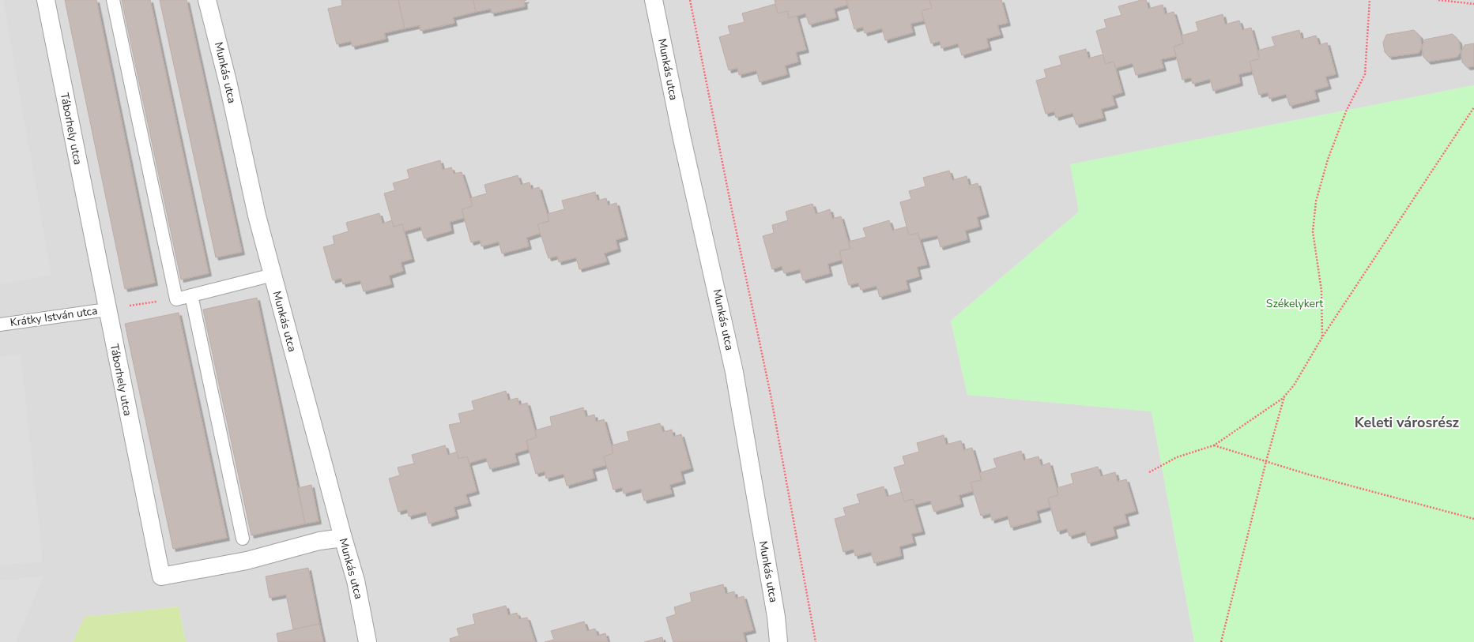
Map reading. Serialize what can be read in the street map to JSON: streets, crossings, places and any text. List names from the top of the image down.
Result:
{
  "streets": {
    "street": ["Munkás utca", "Táborhely utca"],
    "lane": ["Krátky István utca"]
  },
  "crossings": [
    ["Munkás utca", "Táborhely utca"],
    ["Táborhely utca", "Krátky István utca"]
  ],
  "districts": ["Keleti városrész"],
  "parks": ["Székelykert"]
}
